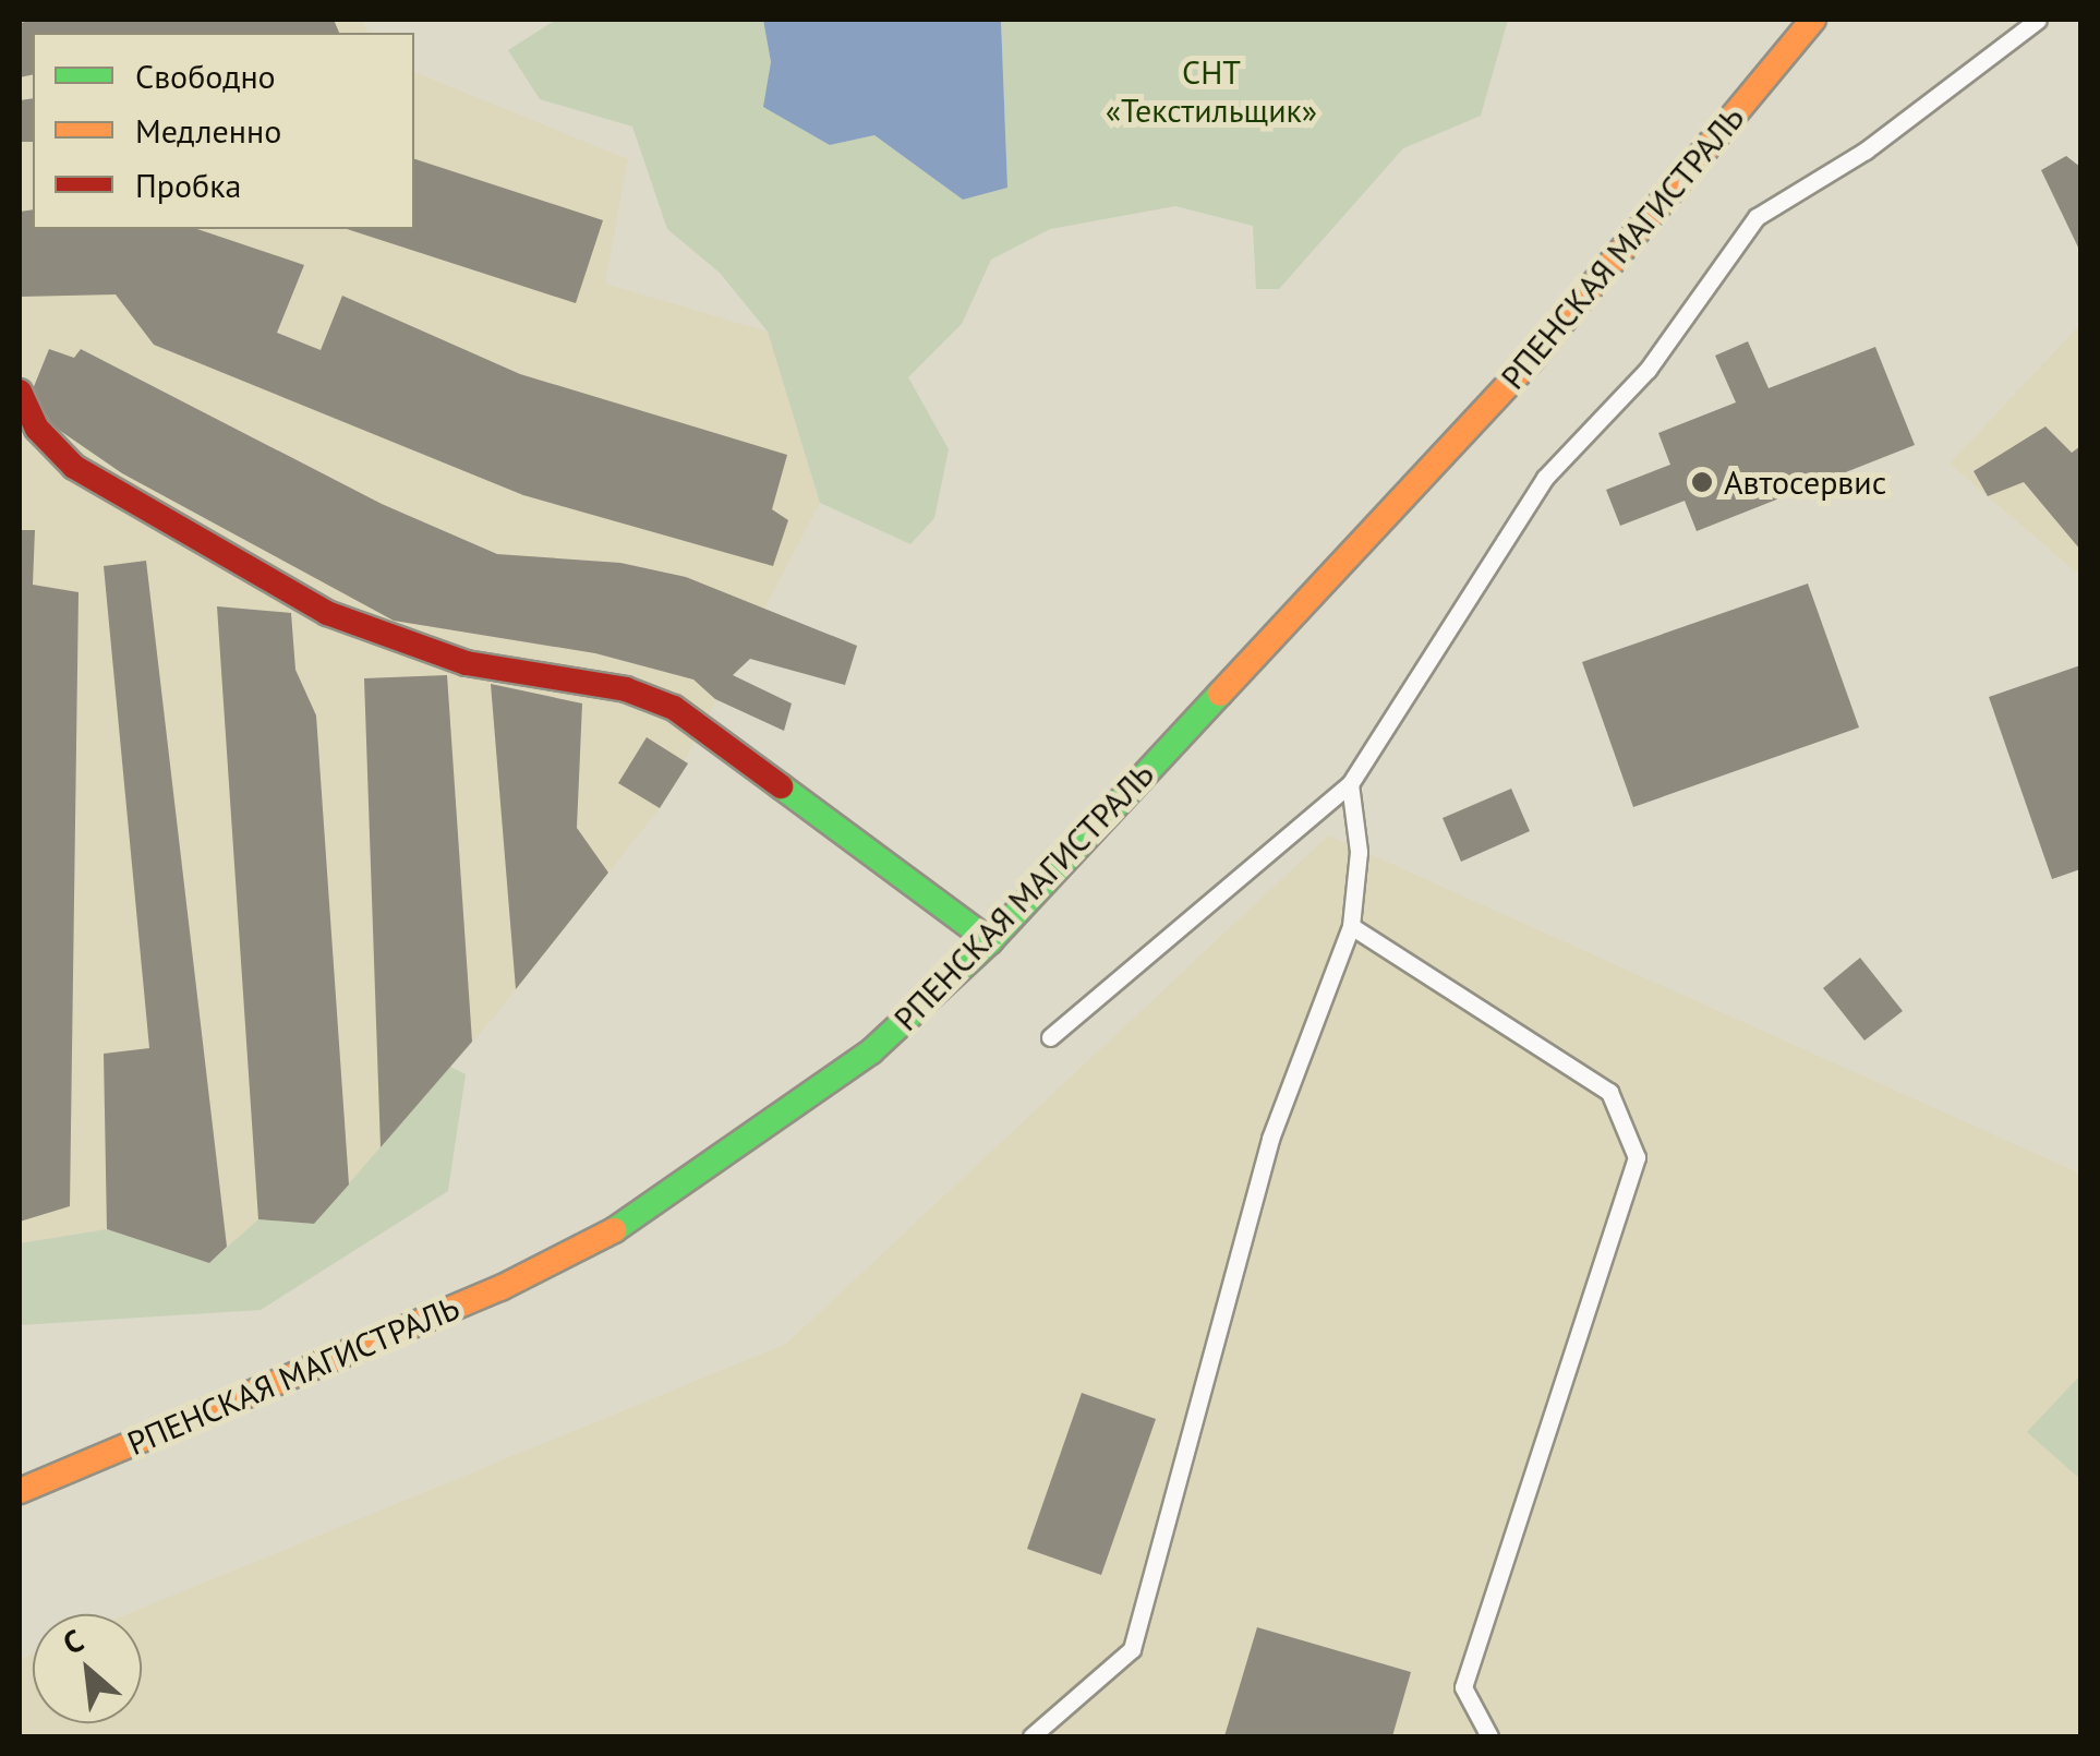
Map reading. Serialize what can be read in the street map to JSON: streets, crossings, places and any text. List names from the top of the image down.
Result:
{
  "streets": {
    "main road": ["РПЕНСКАЯ МАГИСТРАЛЬ"]
  },
  "parks": ["СНТ «Текстильщик»"],
  "places": ["Автосервис"],
  "legend": ["Свободно", "Медленно", "Пробка"],
  "north": "top left"
}
